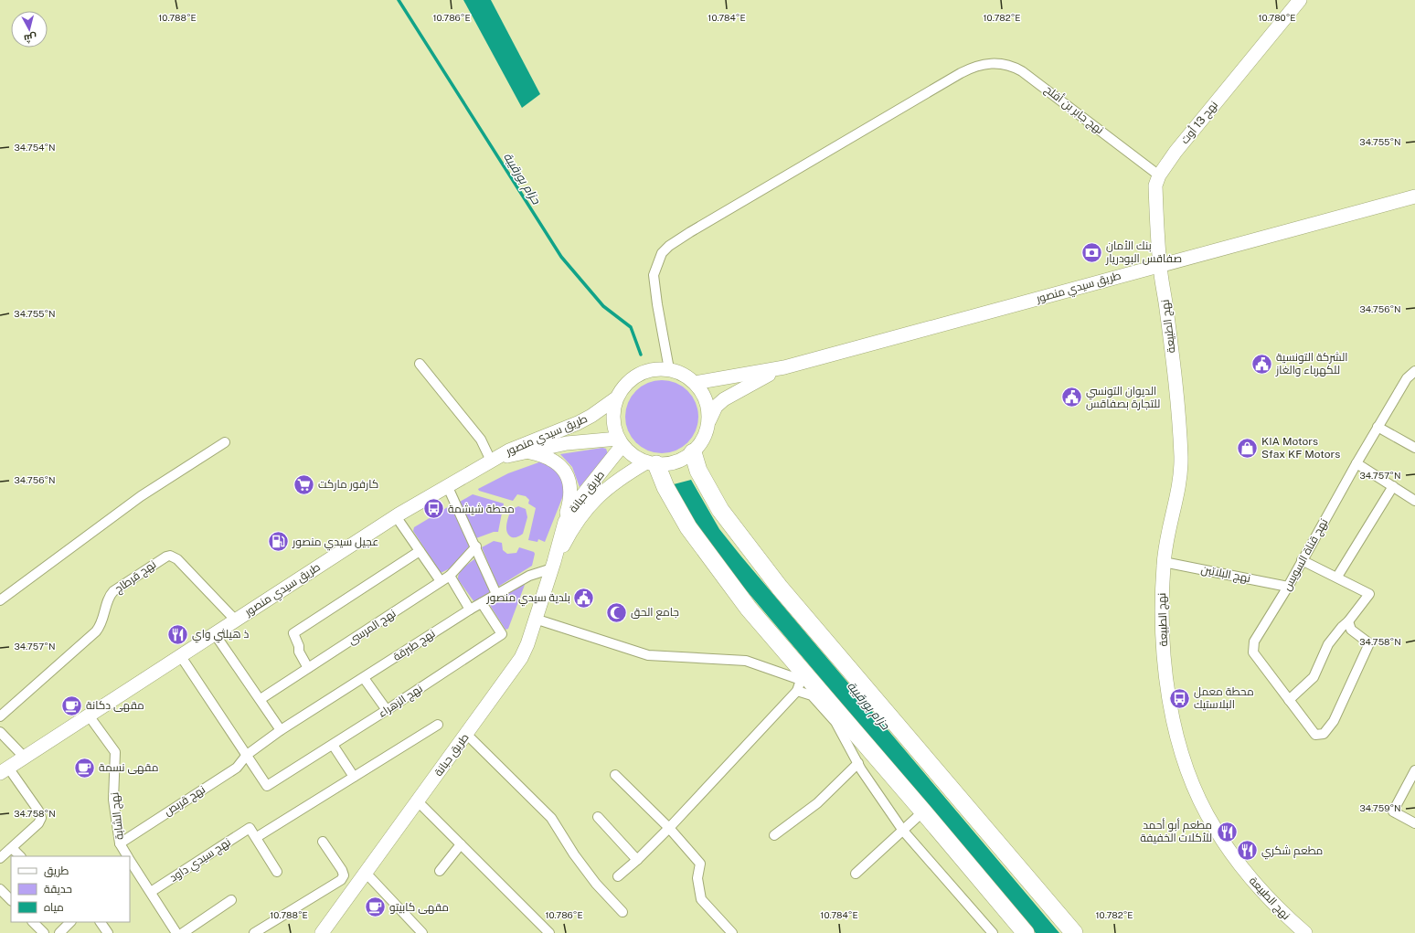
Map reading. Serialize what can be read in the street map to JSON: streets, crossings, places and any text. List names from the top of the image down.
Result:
{
  "streets": {
    "main road": [
      "نهج 13 أوت",
      "طريق سيدي منصور",
      "نهج الطبيعة",
      "طريق حبانة"
    ],
    "street": [
      "نهج جابر بن أفلح",
      "نهج قناة السويس",
      "نهج البلاتين",
      "نهج قرطاج",
      "نهج المرسى",
      "نهج طبرقة",
      "نهج الزهراء",
      "نهج قربص",
      "نهج الشابة",
      "نهج سيدي داود"
    ]
  },
  "crossings": [
    ["نهج جابر بن أفلح", "نهج 13 أوت"],
    ["نهج جابر بن أفلح", "طريق سيدي منصور"],
    ["نهج جابر بن أفلح", "طريق حبانة"],
    ["نهج 13 أوت", "طريق سيدي منصور"],
    ["نهج 13 أوت", "نهج الطبيعة"],
    ["طريق سيدي منصور", "نهج الطبيعة"],
    ["طريق سيدي منصور", "طريق حبانة"],
    ["طريق سيدي منصور", "نهج قرطاج"],
    ["طريق سيدي منصور", "نهج الشابة"],
    ["نهج الطبيعة", "نهج البلاتين"],
    ["طريق حبانة", "نهج طبرقة"],
    ["نهج قناة السويس", "نهج البلاتين"],
    ["نهج طبرقة", "نهج الزهراء"],
    ["نهج طبرقة", "نهج قربص"],
    ["نهج الزهراء", "نهج قربص"],
    ["نهج قربص", "نهج الشابة"],
    ["نهج الشابة", "نهج سيدي داود"]
  ],
  "water": ["حزام بورقيبة"],
  "places": {
    "bank": ["بنك الأمان صفاقس البودريار"],
    "public building": ["الشركة التونسية للكهرباء والغاز", "الديوان التونسي للتجارة بصفاقس", "بلدية سيدي منصور"],
    "shop": ["KIA Motors Sfax KF Motors"],
    "supermarket": ["كارفور ماركت"],
    "bus stop": ["محطة شيشمة", "محطة معمل البلاستيك"],
    "fuel station": ["عجيل سيدي منصور"],
    "mosque": ["جامع الحق"],
    "restaurant": ["ذ هيلثي واي", "مطعم أبو أحمد للأكلات الخفيفة", "مطعم شكري"],
    "cafe": ["مقهى دكانة", "مقهى نسمة", "مقهى كابيتو"]
  },
  "legend": ["طريق", "حديقة", "مياه"],
  "north": "bottom",
  "coordinates": [
    "10.788°E",
    "10.786°E",
    "10.784°E",
    "10.782°E",
    "10.780°E",
    "34.755°N",
    "34.754°N",
    "34.756°N",
    "34.757°N",
    "34.758°N",
    "34.759°N"
  ]
}
